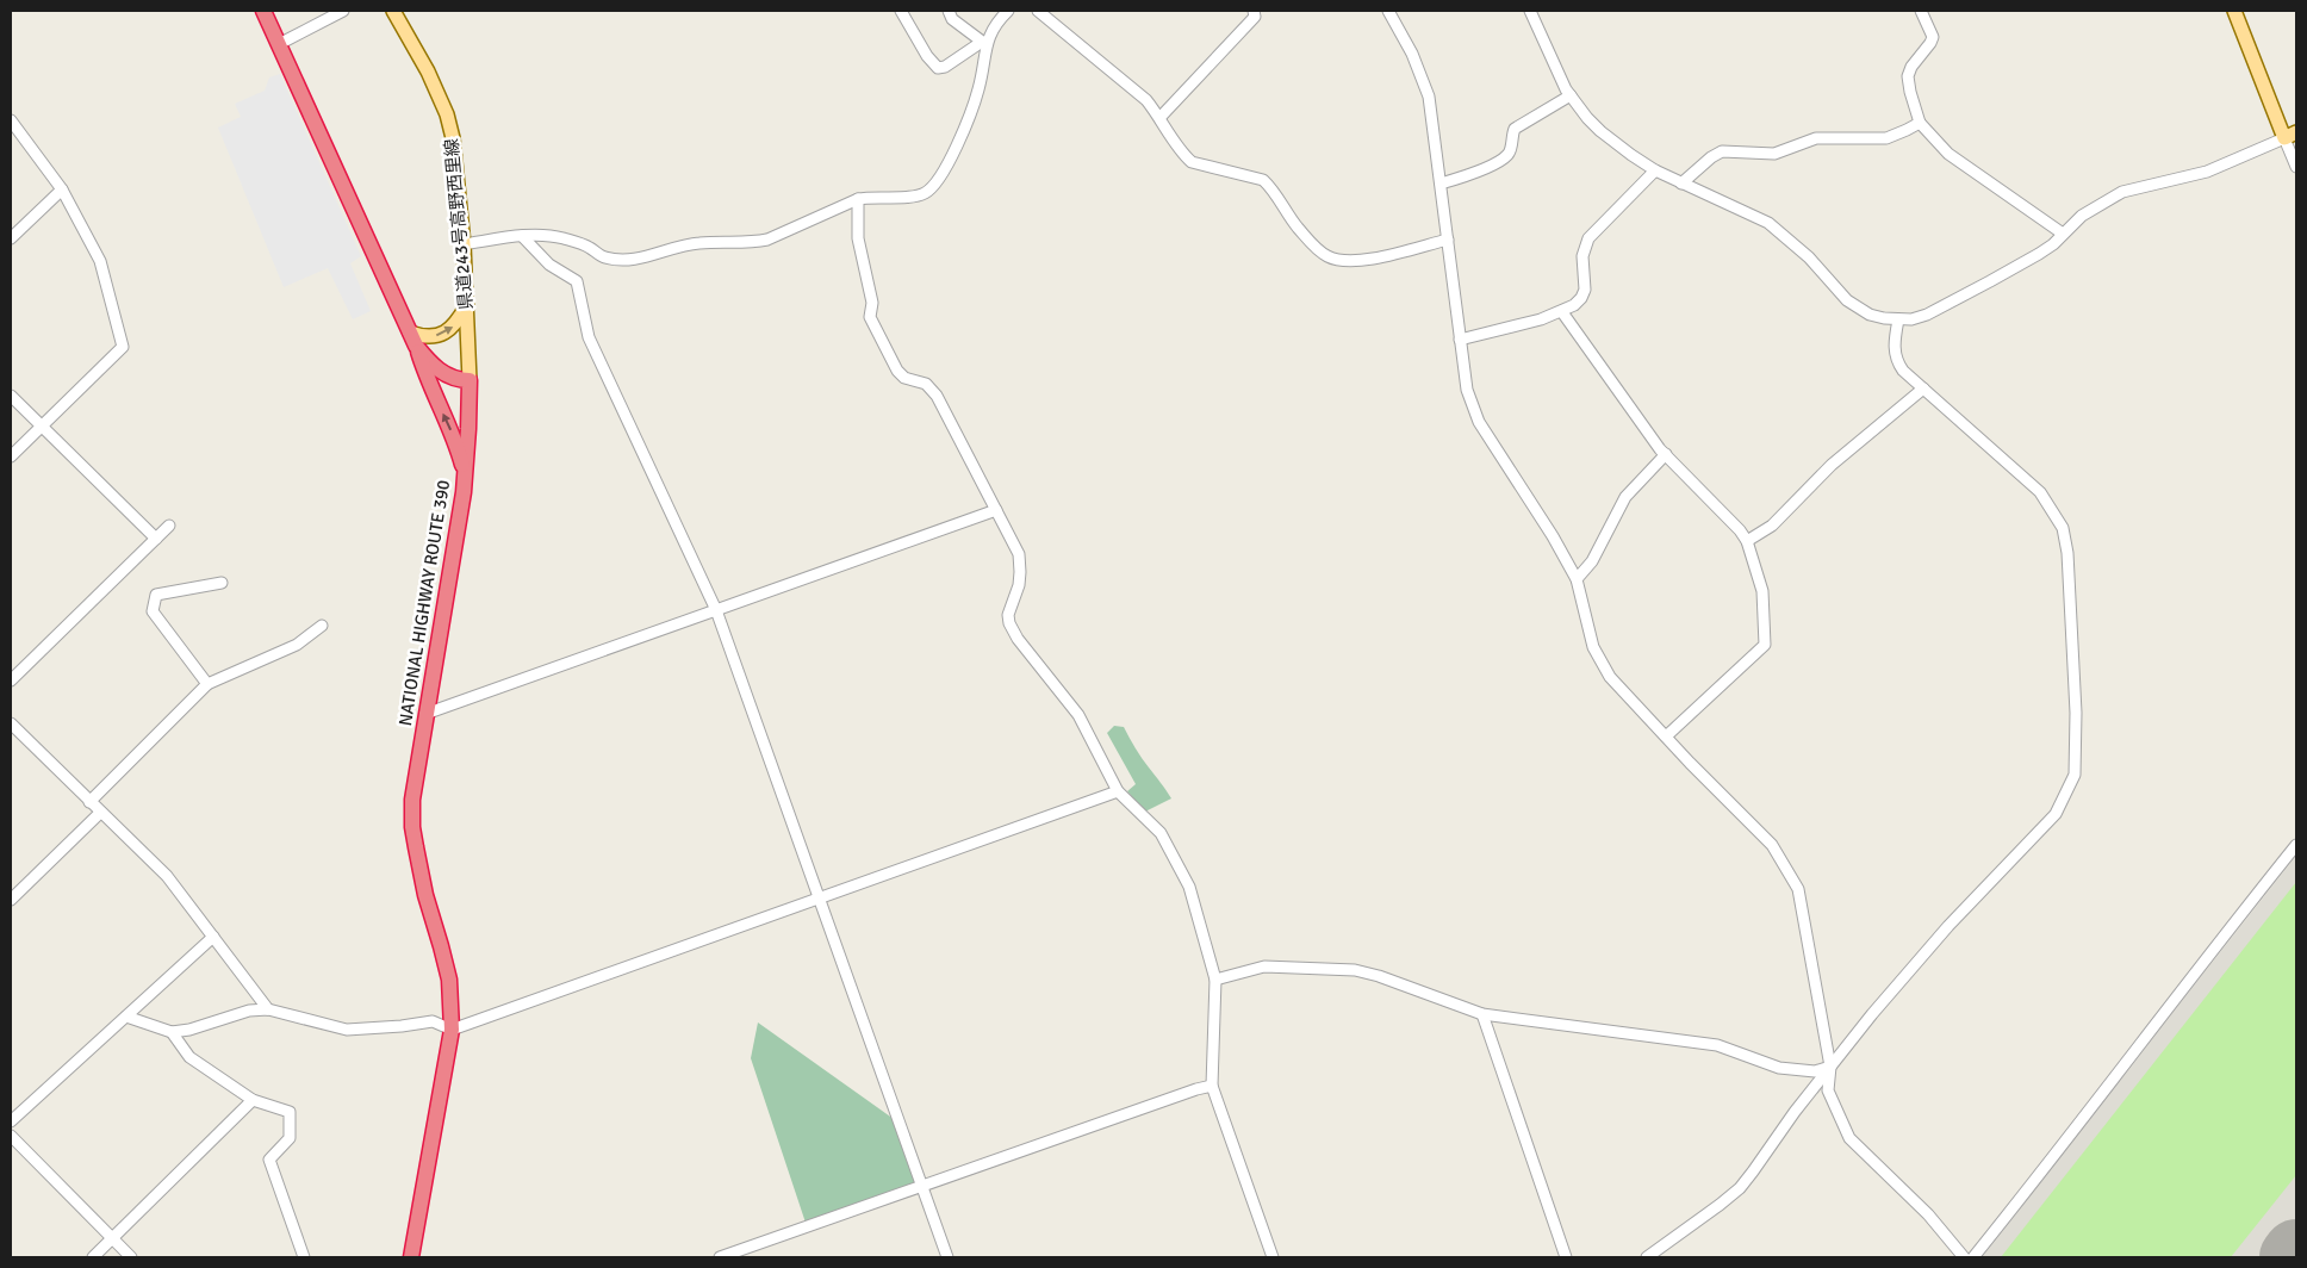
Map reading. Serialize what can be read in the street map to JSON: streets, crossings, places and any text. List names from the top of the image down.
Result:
{
  "streets": {
    "highway": ["NATIONAL HIGHWAY ROUTE 390"],
    "main road": ["県道243号高野西里線"]
  },
  "crossings": [
    ["県道243号高野西里線", "NATIONAL HIGHWAY ROUTE 390"]
  ]
}
